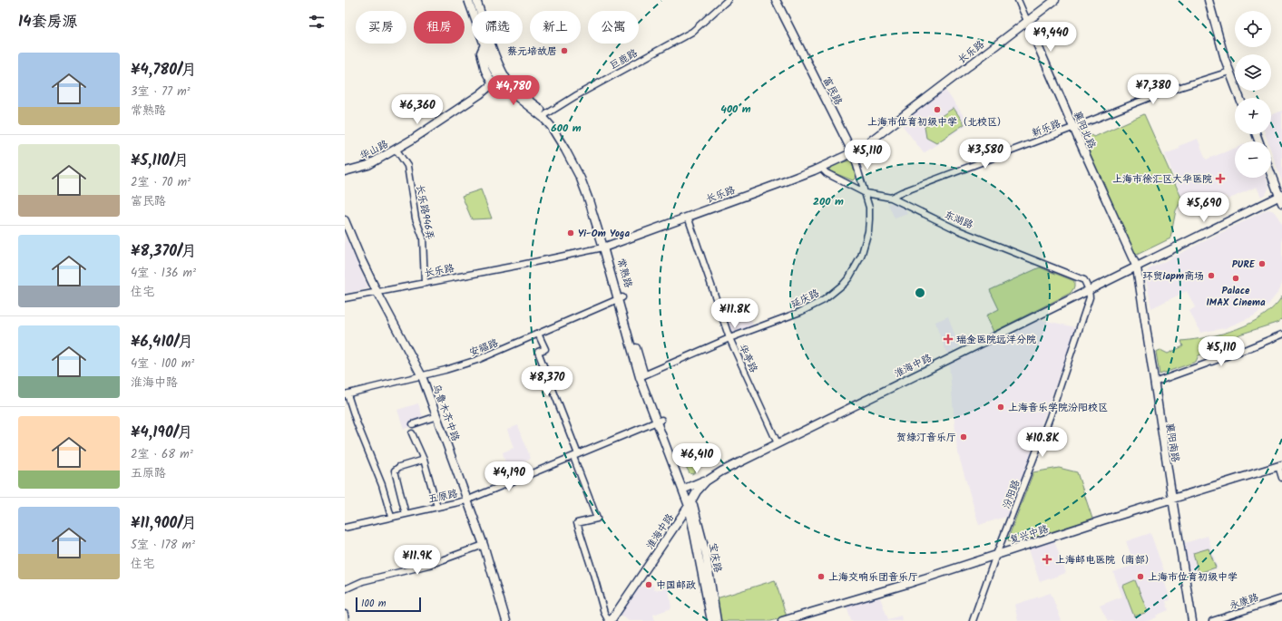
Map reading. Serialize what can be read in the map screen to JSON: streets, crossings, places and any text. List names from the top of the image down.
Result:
{
  "streets": {
    "main road": [
      "长乐路",
      "富民路",
      "襄阳北路",
      "华山路",
      "常熟路",
      "淮海中路",
      "乌鲁木齐中路",
      "襄阳南路",
      "复兴中路",
      "宝庆路"
    ],
    "street": [
      "巨鹿路",
      "新乐路",
      "长乐路946弄",
      "东湖路",
      "延庆路",
      "安福路",
      "华亭路",
      "汾阳路",
      "五原路",
      "永康路"
    ]
  },
  "crossings": [
    ["长乐路", "富民路"],
    ["长乐路", "襄阳北路"],
    ["长乐路", "长乐路946弄"],
    ["长乐路", "东湖路"],
    ["长乐路", "常熟路"],
    ["长乐路", "华亭路"],
    ["长乐路", "乌鲁木齐中路"],
    ["巨鹿路", "常熟路"],
    ["富民路", "东湖路"],
    ["富民路", "延庆路"],
    ["新乐路", "襄阳北路"],
    ["新乐路", "东湖路"],
    ["襄阳北路", "淮海中路"],
    ["襄阳北路", "襄阳南路"],
    ["华山路", "长乐路946弄"],
    ["华山路", "常熟路"],
    ["东湖路", "延庆路"],
    ["东湖路", "淮海中路"],
    ["东湖路", "汾阳路"],
    ["常熟路", "延庆路"],
    ["常熟路", "安福路"],
    ["常熟路", "淮海中路"],
    ["常熟路", "五原路"],
    ["常熟路", "宝庆路"],
    ["延庆路", "华亭路"],
    ["安福路", "乌鲁木齐中路"],
    ["华亭路", "淮海中路"],
    ["淮海中路", "襄阳南路"],
    ["淮海中路", "汾阳路"],
    ["淮海中路", "宝庆路"],
    ["乌鲁木齐中路", "五原路"],
    ["襄阳南路", "复兴中路"],
    ["汾阳路", "复兴中路"]
  ],
  "places": {
    "other": [
      "蔡元培故居",
      "上海市位育初级中学（北校区）",
      "Yi-Om Yoga",
      "PURE",
      "环贸iapm商场",
      "Palace IMAX Cinema",
      "上海音乐学院汾阳校区",
      "贺绿汀音乐厅",
      "上海交响乐团音乐厅",
      "上海市位育初级中学",
      "中国邮政"
    ],
    "health": ["上海市徐汇区大华医院", "瑞金医院远洋分院", "上海邮电医院（南部）"]
  },
  "scale_bar": "100 m",
  "page": {
    "heading": "14套房源",
    "map_buttons": ["+", "−"],
    "chip": [
      "买房",
      "租房",
      "筛选",
      "新上",
      "公寓"
    ],
    "price": [
      "¥9,440",
      "¥7,380",
      "¥4,780",
      "¥6,360",
      "¥3,580",
      "¥5,110",
      "¥5,690",
      "¥11.8K",
      "¥5,110",
      "¥8,370",
      "¥10.8K",
      "¥6,410",
      "¥4,190",
      "¥11.9K"
    ],
    "list": [
      {
        "name": "¥4,780/月",
        "note": "3室 · 77 m² · 常熟路"
      },
      {
        "name": "¥5,110/月",
        "note": "2室 · 70 m² · 富民路"
      },
      {
        "name": "¥8,370/月",
        "note": "4室 · 136 m² · 住宅"
      },
      {
        "name": "¥6,410/月",
        "note": "4室 · 100 m² · 淮海中路"
      },
      {
        "name": "¥4,190/月",
        "note": "2室 · 68 m² · 五原路"
      },
      {
        "name": "¥11,900/月",
        "note": "5室 · 178 m² · 住宅"
      }
    ],
    "scale": "100 m"
  },
  "rings": ["400 m", "600 m", "200 m"]
}
